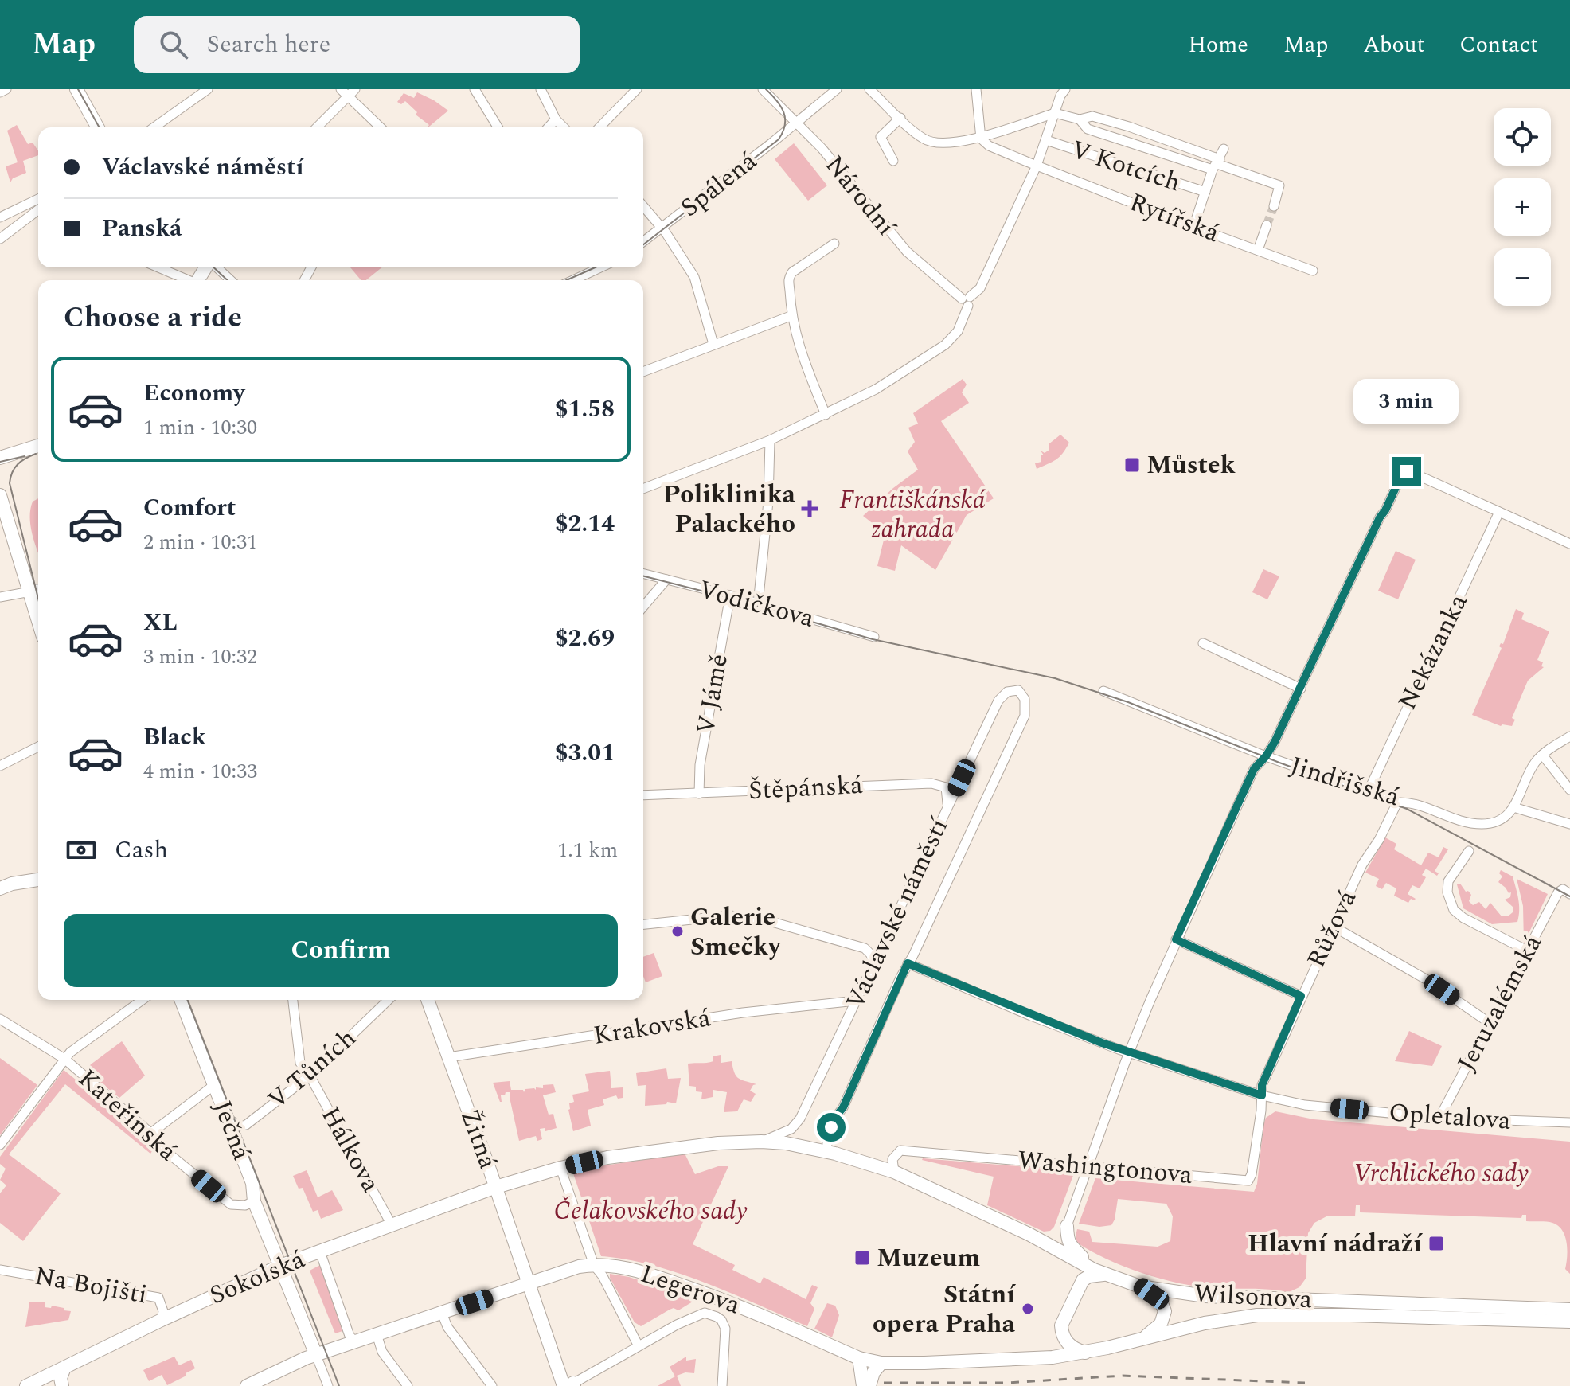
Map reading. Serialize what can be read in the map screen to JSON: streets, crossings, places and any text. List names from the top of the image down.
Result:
{
  "streets": {
    "main road": [
      "Ječná",
      "Žitná",
      "Sokolská",
      "Legerova",
      "Wilsonova"
    ],
    "street": [
      "V Kotcích",
      "Spálená",
      "Národní",
      "Rytířská",
      "Vodičkova",
      "Nekázanka",
      "V Jámě",
      "Jindřišská",
      "Štěpánská",
      "Václavské náměstí",
      "Růžová",
      "Jeruzalémská",
      "Krakovská",
      "V Tůních",
      "Kateřinská",
      "Opletalova",
      "Hálkova",
      "Washingtonova",
      "Na Bojišti"
    ]
  },
  "crossings": [
    ["Spálená", "Národní"],
    ["Vodičkova", "V Jámě"],
    ["Nekázanka", "Jindřišská"],
    ["V Jámě", "Štěpánská"],
    ["Jindřišská", "Růžová"],
    ["Štěpánská", "Václavské náměstí"],
    ["Václavské náměstí", "Krakovská"],
    ["Václavské náměstí", "Opletalova"],
    ["Václavské náměstí", "Wilsonova"],
    ["Růžová", "Opletalova"],
    ["Růžová", "Washingtonova"],
    ["Jeruzalémská", "Opletalova"],
    ["Krakovská", "Žitná"],
    ["V Tůních", "Ječná"],
    ["V Tůních", "Hálkova"],
    ["Kateřinská", "Ječná"],
    ["Opletalova", "Washingtonova"],
    ["Ječná", "Sokolská"],
    ["Ječná", "Legerova"],
    ["Žitná", "Sokolská"],
    ["Žitná", "Legerova"],
    ["Hálkova", "Sokolská"],
    ["Washingtonova", "Wilsonova"],
    ["Sokolská", "Na Bojišti"],
    ["Sokolská", "Wilsonova"],
    ["Legerova", "Wilsonova"]
  ],
  "parks": ["Františkánská zahrada", "Vrchlického sady", "Čelakovského sady"],
  "places": {
    "transit": ["Můstek", "Hlavní nádraží", "Muzeum"],
    "health": ["Poliklinika Palackého"],
    "other": ["Galerie Smečky", "Státní opera Praha"]
  },
  "page": {
    "header": "Map",
    "search": "Search here",
    "nav": [
      "Home",
      "Map",
      "About",
      "Contact"
    ],
    "map_buttons": ["+", "−"],
    "banner": ["Václavské náměstí", "Panská"],
    "heading": "Choose a ride",
    "list": [
      {
        "name": "Economy",
        "note": "1 min · 10:30",
        "value": "$1.58"
      },
      {
        "name": "Comfort",
        "note": "2 min · 10:31",
        "value": "$2.14"
      },
      {
        "name": "XL",
        "note": "3 min · 10:32",
        "value": "$2.69"
      },
      {
        "name": "Black",
        "note": "4 min · 10:33",
        "value": "$3.01"
      }
    ],
    "bubble": "3 min",
    "pay": ["Cash", "1.1 km"],
    "buttons": "Confirm"
  }
}
